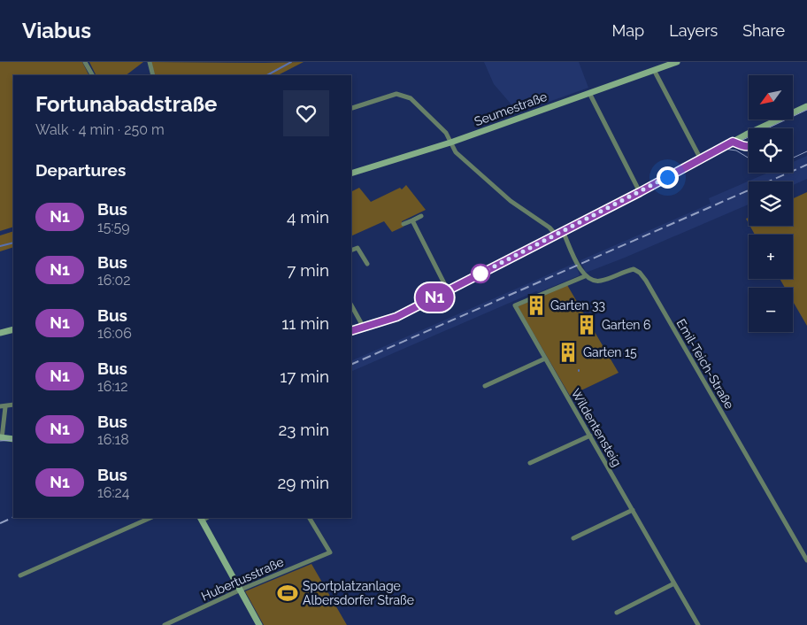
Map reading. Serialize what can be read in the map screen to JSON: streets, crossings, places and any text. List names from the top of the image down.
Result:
{
  "streets": {
    "main road": ["Seumestraße"],
    "street": ["Emil-Teich-Straße", "Wildentensteig", "Hubertusstraße"]
  },
  "crossings": [
    ["Emil-Teich-Straße", "Wildentensteig"]
  ],
  "places": {
    "building": ["Garten 33", "Garten 6", "Garten 15"],
    "sports": ["Sportplatzanlage Albersdorfer Straße"]
  },
  "lines": ["bus line N1"],
  "north": "bottom left",
  "page": {
    "header": "Viabus",
    "nav": ["Map", "Layers", "Share"],
    "on_map": "N1",
    "map_buttons": ["+", "−"],
    "heading": [
      ["Fortunabadstraße", "Walk · 4 min · 250 m"],
      "Departures"
    ],
    "list": [
      {
        "mark": "N1",
        "name": "Bus",
        "note": "15:59",
        "value": "4 min"
      },
      {
        "mark": "N1",
        "name": "Bus",
        "note": "16:02",
        "value": "7 min"
      },
      {
        "mark": "N1",
        "name": "Bus",
        "note": "16:06",
        "value": "11 min"
      },
      {
        "mark": "N1",
        "name": "Bus",
        "note": "16:12",
        "value": "17 min"
      },
      {
        "mark": "N1",
        "name": "Bus",
        "note": "16:18",
        "value": "23 min"
      },
      {
        "mark": "N1",
        "name": "Bus",
        "note": "16:24",
        "value": "29 min"
      }
    ]
  }
}
